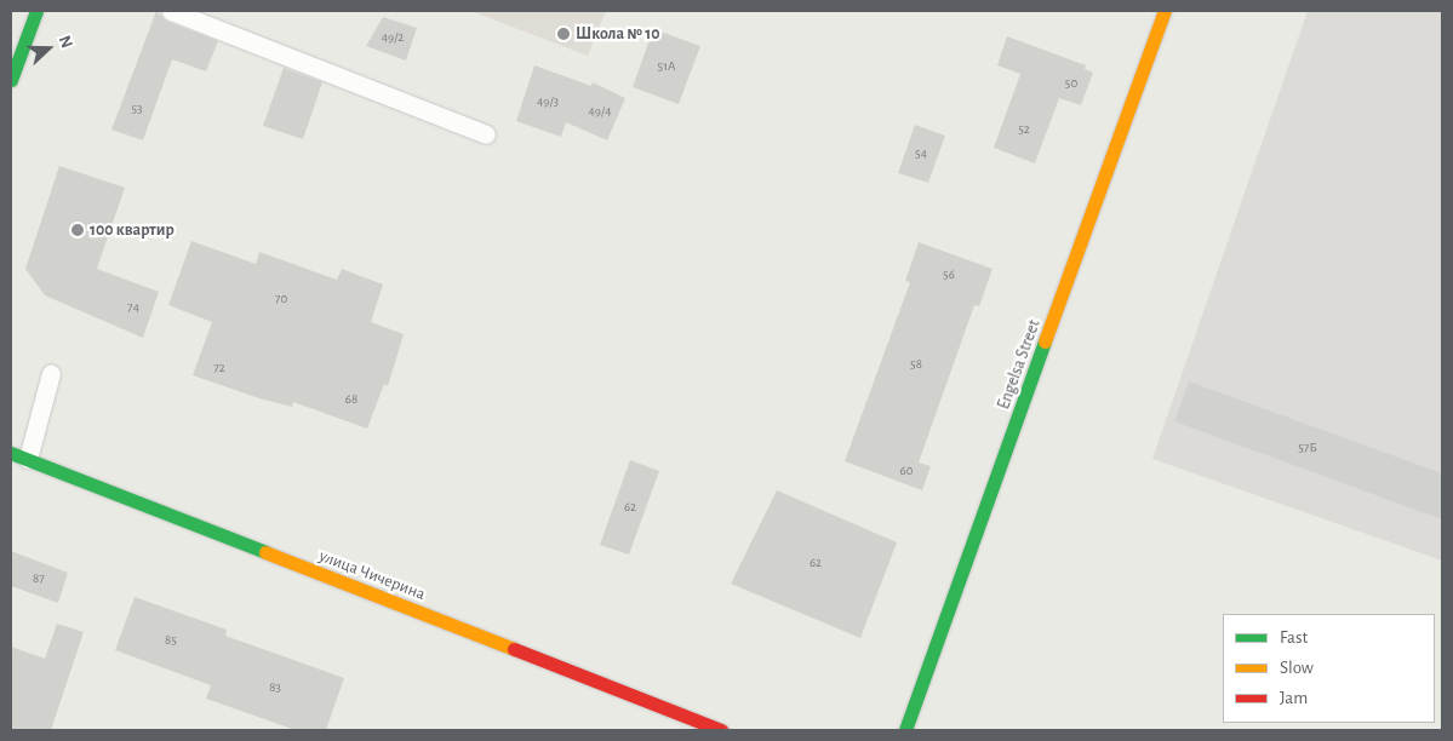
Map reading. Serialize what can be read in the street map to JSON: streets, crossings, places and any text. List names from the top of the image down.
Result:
{
  "streets": {
    "street": ["Engelsa Street", "улица Чичерина"]
  },
  "places": ["Школа № 10", "100 квартир"],
  "house_numbers": [
    "49/2",
    "51А",
    "50",
    "49/3",
    "53",
    "49/4",
    "52",
    "54",
    "56",
    "70",
    "74",
    "58",
    "72",
    "68",
    "57Б",
    "60",
    "62",
    "62",
    "87",
    "85",
    "83"
  ],
  "legend": ["Fast", "Slow", "Jam"],
  "north": "right"
}
